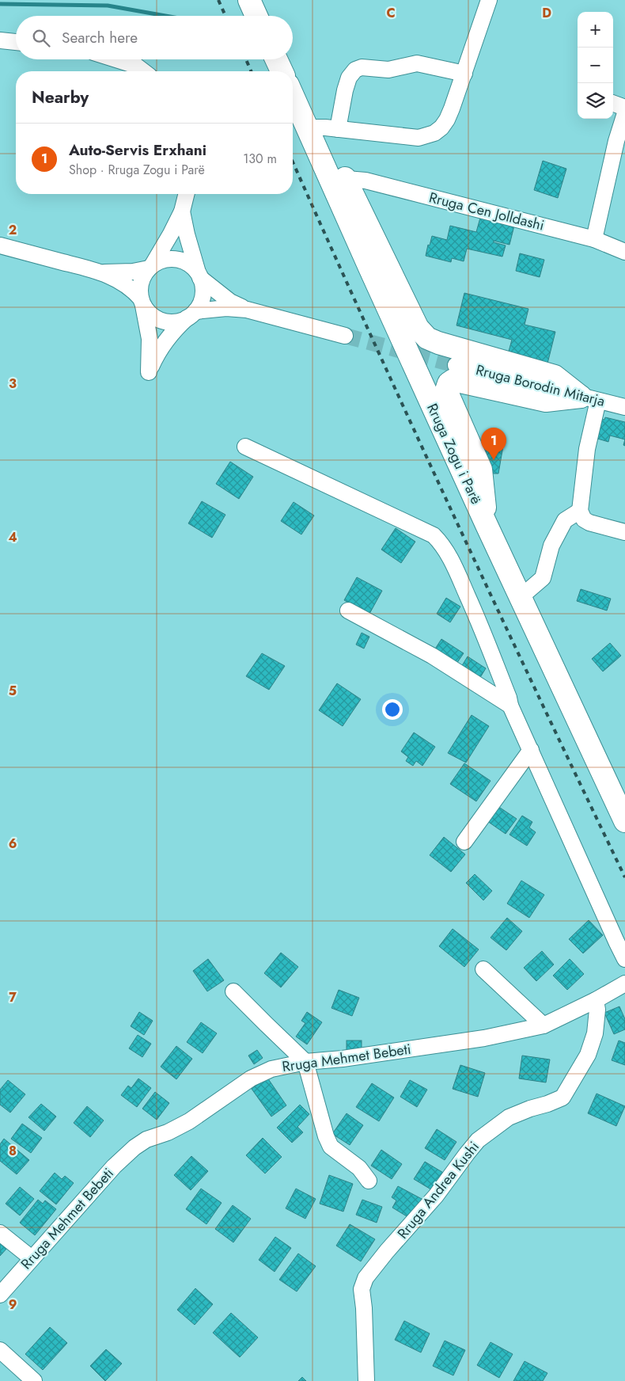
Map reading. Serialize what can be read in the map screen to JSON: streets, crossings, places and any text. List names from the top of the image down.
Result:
{
  "streets": {
    "main road": ["Rruga Zogu i Parë"],
    "street": [
      "Rruga Cen Jolldashi",
      "Rruga Borodin Mitarja",
      "Rruga Mehmet Bebeti",
      "Rruga Andrea Kushi"
    ]
  },
  "crossings": [
    ["Rruga Mehmet Bebeti", "Rruga Andrea Kushi"]
  ],
  "page": {
    "map_buttons": ["+", "−"],
    "search": "Search here",
    "heading": "Nearby",
    "list": [
      {
        "mark": "1",
        "name": "Auto-Servis Erxhani",
        "note": "Shop · Rruga Zogu i Parë",
        "value": "130 m"
      }
    ],
    "pins": "1"
  },
  "grid": {
    "columns": ["C", "D"],
    "rows": [
      "2",
      "3",
      "4",
      "5",
      "6",
      "7",
      "8",
      "9"
    ]
  }
}
